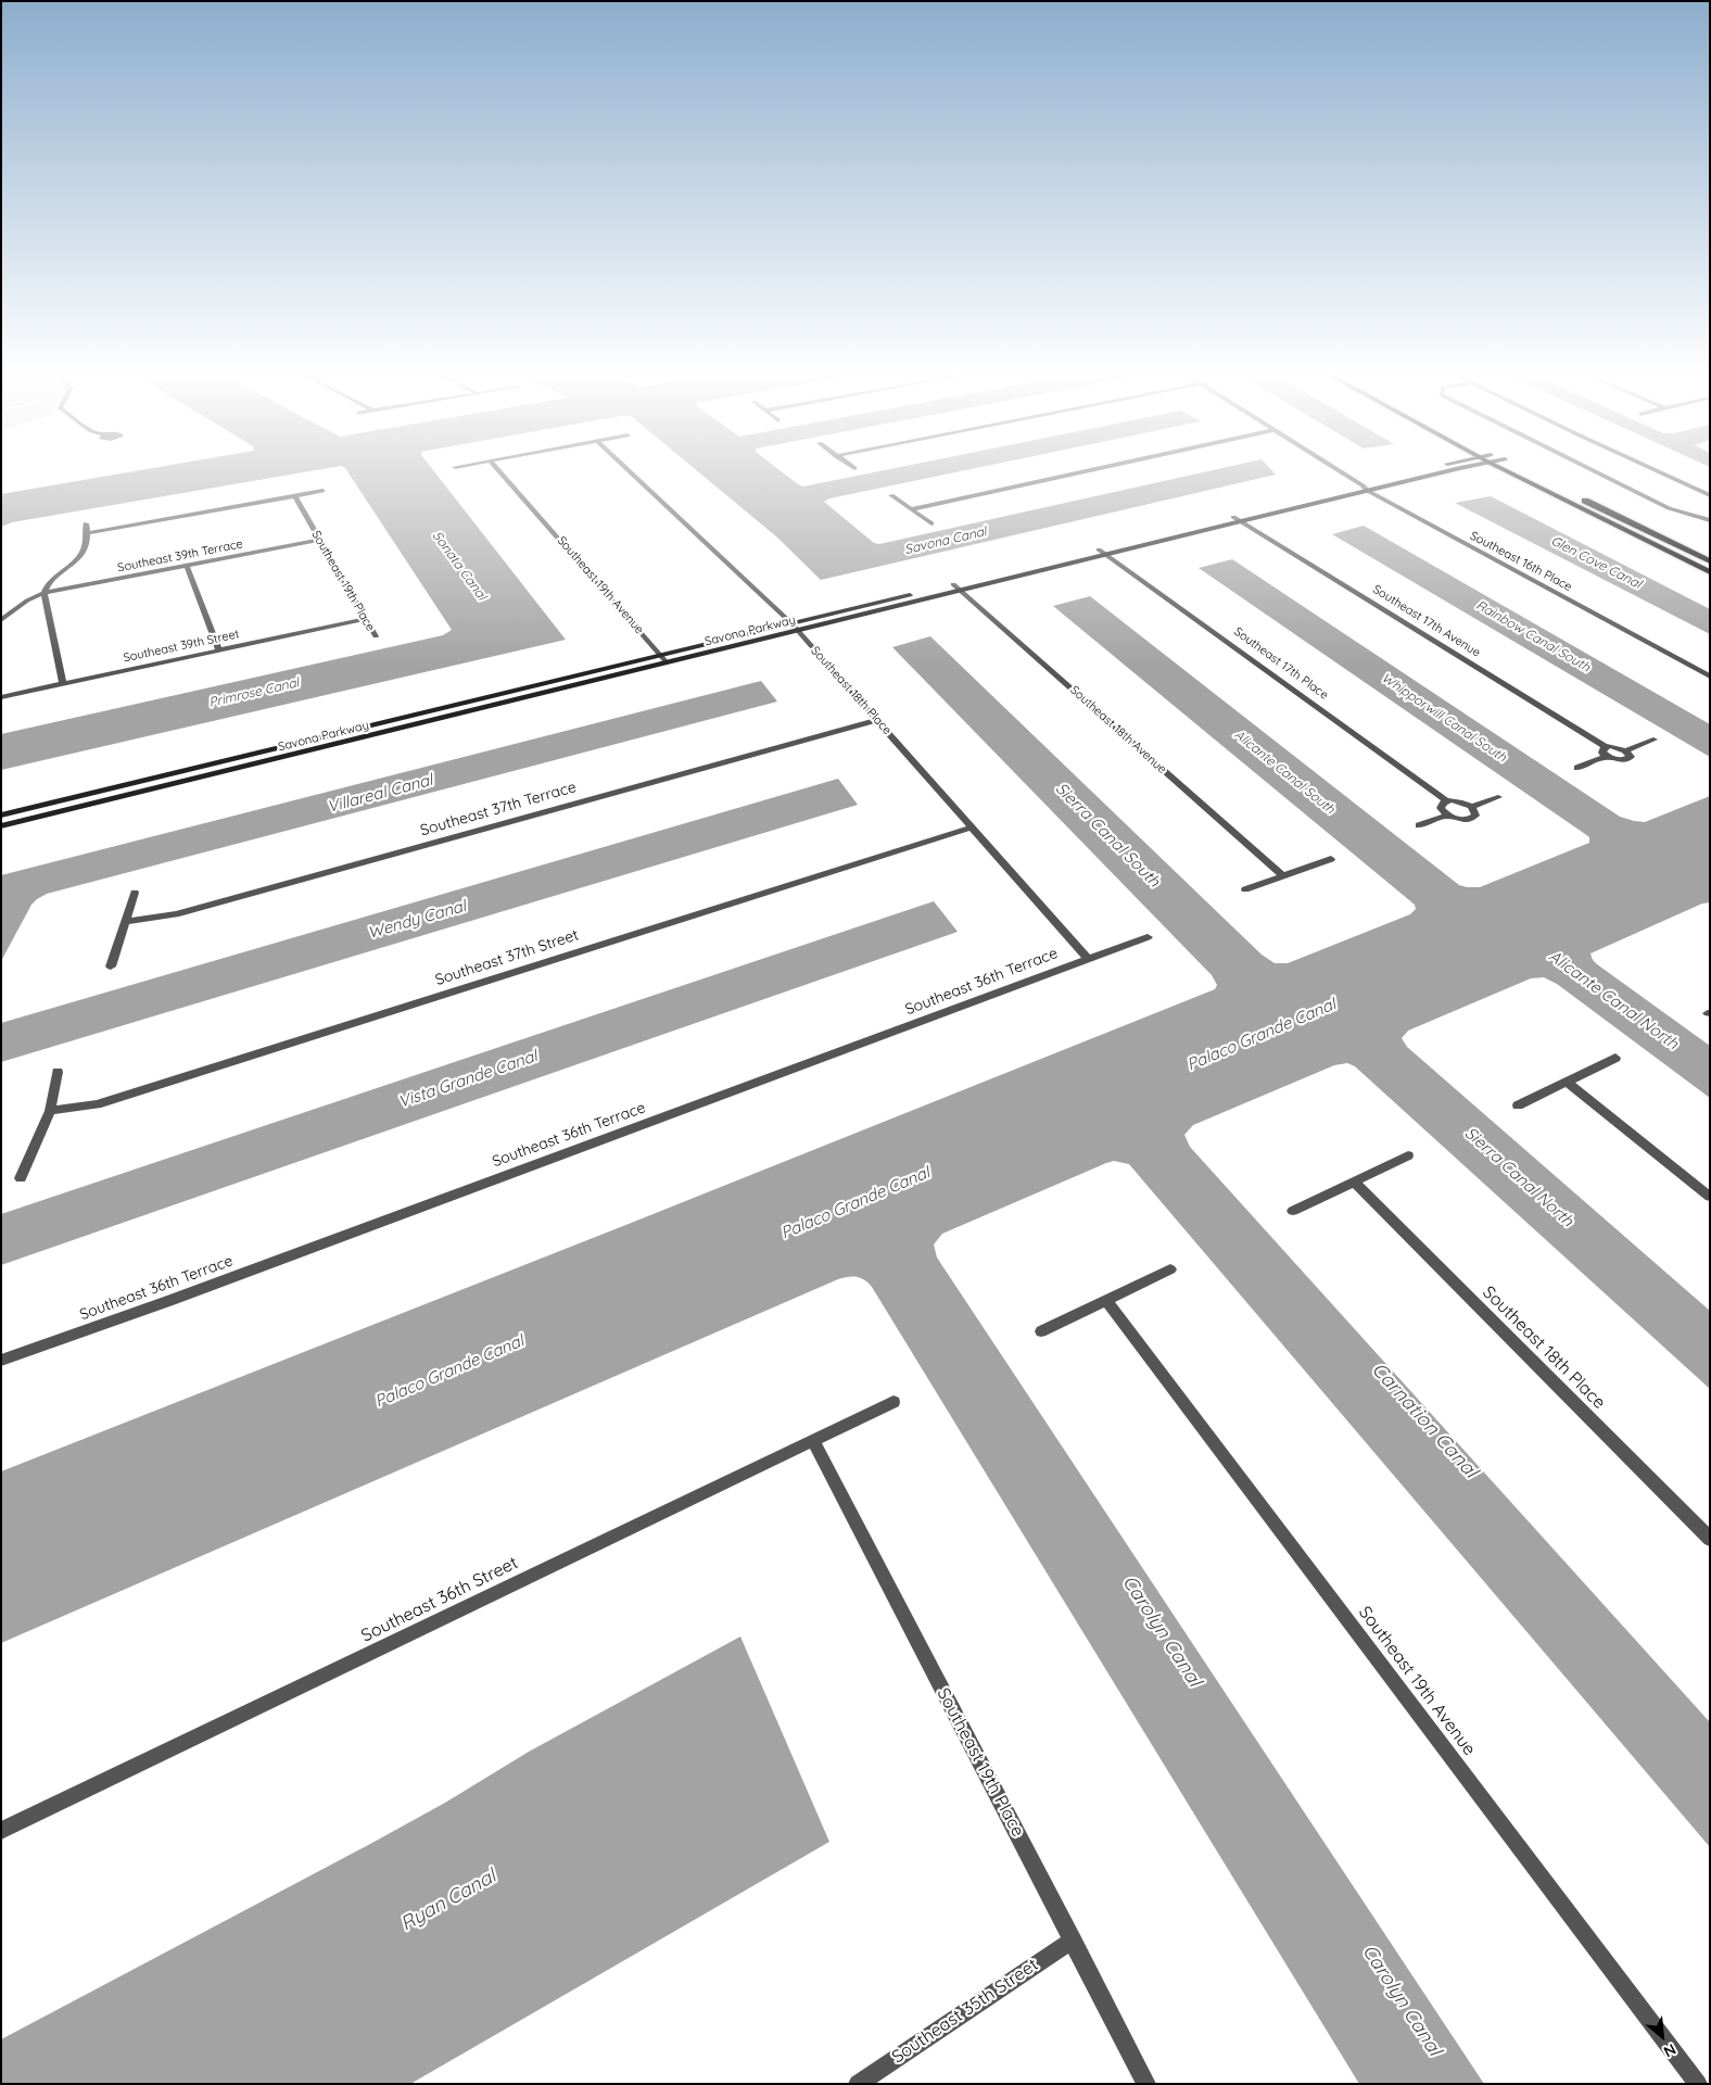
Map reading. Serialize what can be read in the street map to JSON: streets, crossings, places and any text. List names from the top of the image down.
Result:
{
  "streets": {
    "street": [
      "Southeast 39th Terrace",
      "Southeast 16th Place",
      "Southeast 19th Place",
      "Southeast 19th Avenue",
      "Southeast 17th Avenue",
      "Savona Parkway",
      "Southeast 39th Street",
      "Southeast 17th Place",
      "Southeast 18th Place",
      "Southeast 18th Avenue",
      "Southeast 37th Terrace",
      "Southeast 37th Street",
      "Southeast 36th Terrace",
      "Southeast 36th Street",
      "Southeast 35th Street"
    ]
  },
  "crossings": [
    ["Southeast 39th Terrace", "Southeast 19th Place"],
    ["Southeast 16th Place", "Savona Parkway"],
    ["Southeast 19th Place", "Southeast 39th Street"],
    ["Southeast 19th Place", "Southeast 36th Street"],
    ["Southeast 19th Place", "Southeast 35th Street"],
    ["Southeast 19th Avenue", "Savona Parkway"],
    ["Southeast 17th Avenue", "Savona Parkway"],
    ["Savona Parkway", "Southeast 17th Place"],
    ["Savona Parkway", "Southeast 18th Place"],
    ["Savona Parkway", "Southeast 18th Avenue"],
    ["Southeast 18th Place", "Southeast 37th Terrace"],
    ["Southeast 18th Place", "Southeast 37th Street"],
    ["Southeast 18th Place", "Southeast 36th Terrace"]
  ],
  "water": [
    "Savona Canal",
    "Glen Cove Canal",
    "Sonata Canal",
    "Rainbow Canal South",
    "Primrose Canal",
    "Whipporwill Canal South",
    "Alicante Canal South",
    "Villareal Canal",
    "Sierra Canal South",
    "Wendy Canal",
    "Alicante Canal North",
    "Palaco Grande Canal",
    "Vista Grande Canal",
    "Sierra Canal North",
    "Carnation Canal",
    "Carolyn Canal",
    "Ryan Canal"
  ],
  "north": "bottom right"
}
